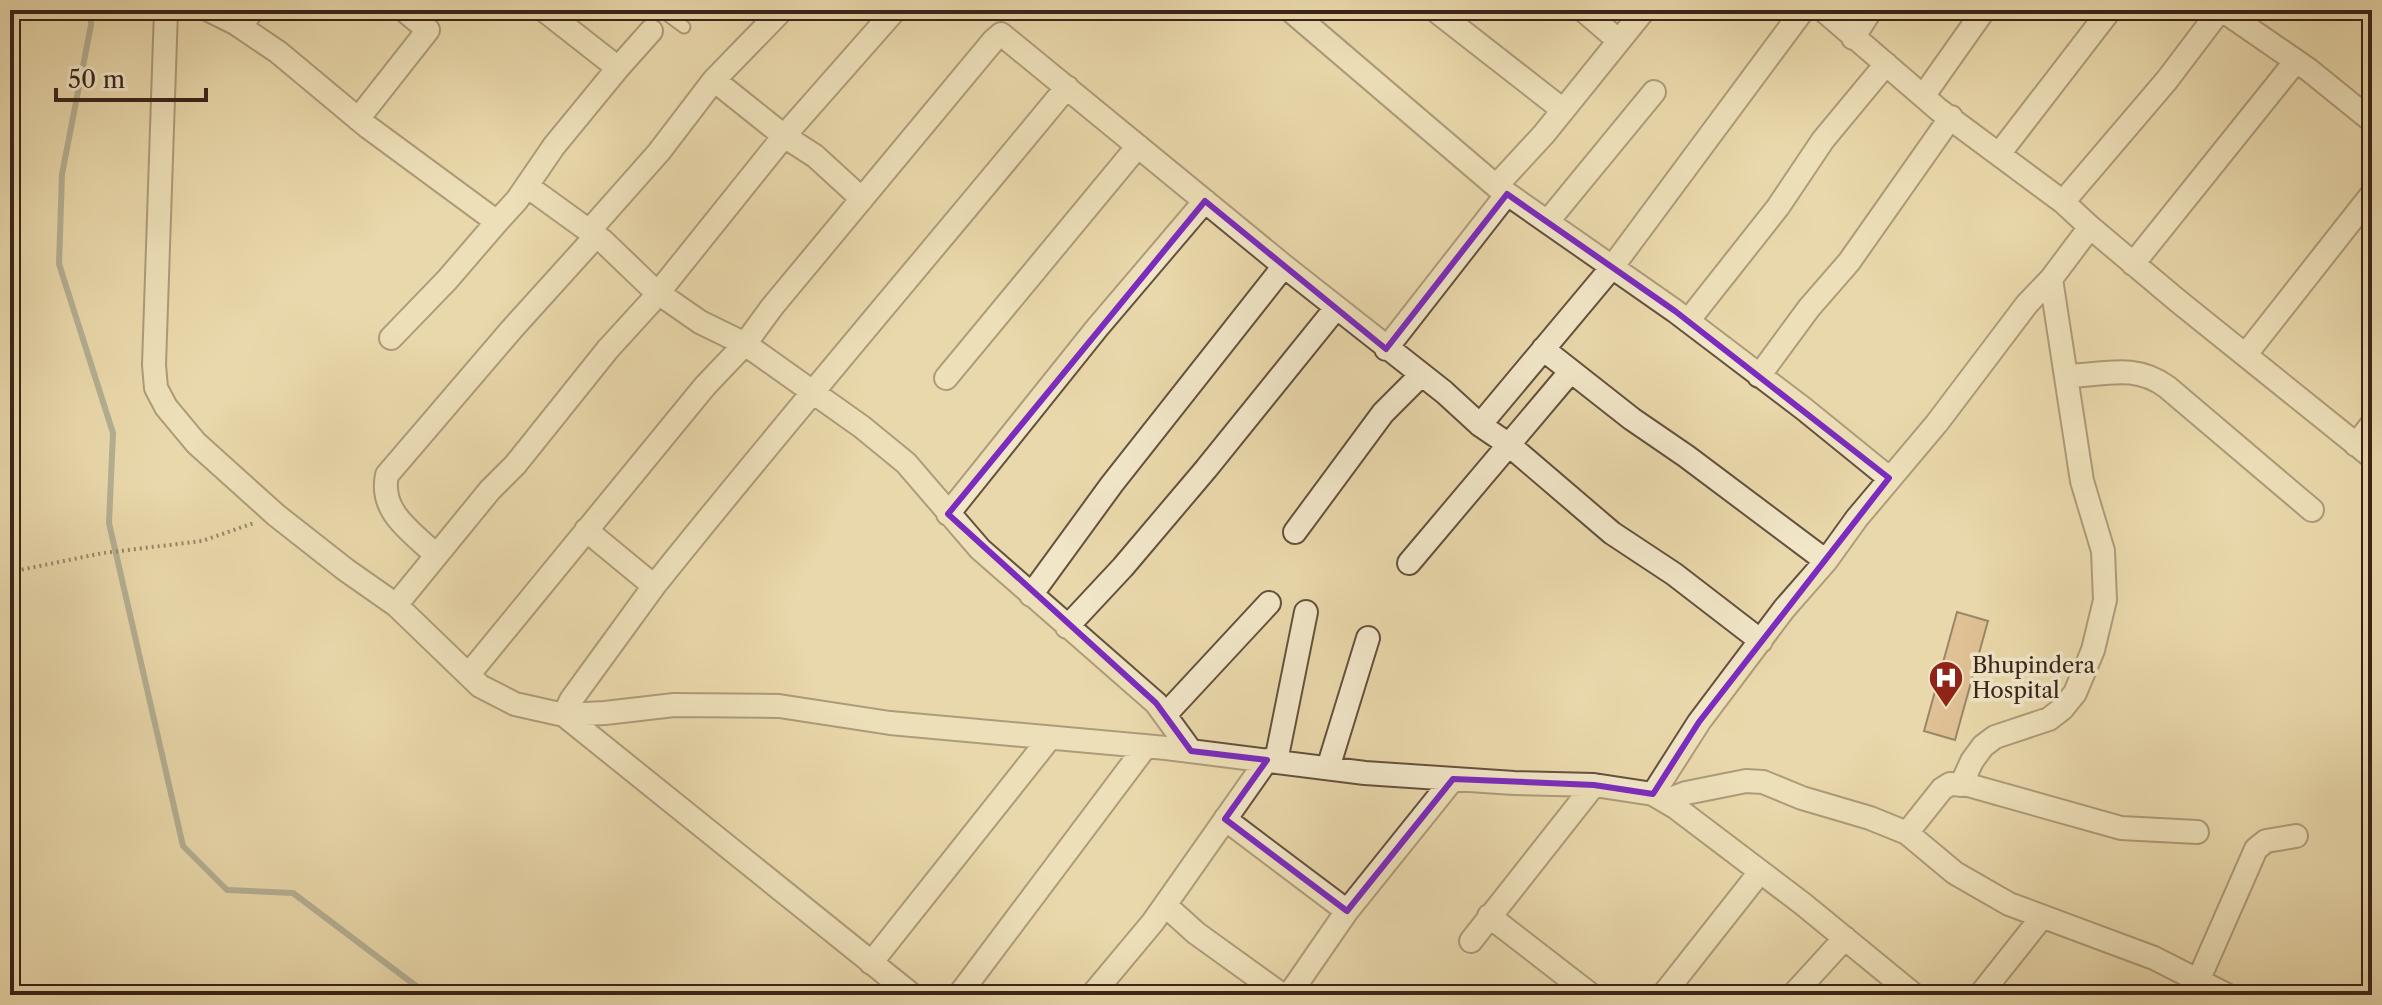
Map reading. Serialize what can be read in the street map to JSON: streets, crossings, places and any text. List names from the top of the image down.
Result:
{
  "places": {
    "hospital": ["Bhupindera Hospital"]
  },
  "scale_bar": "50 m"
}
